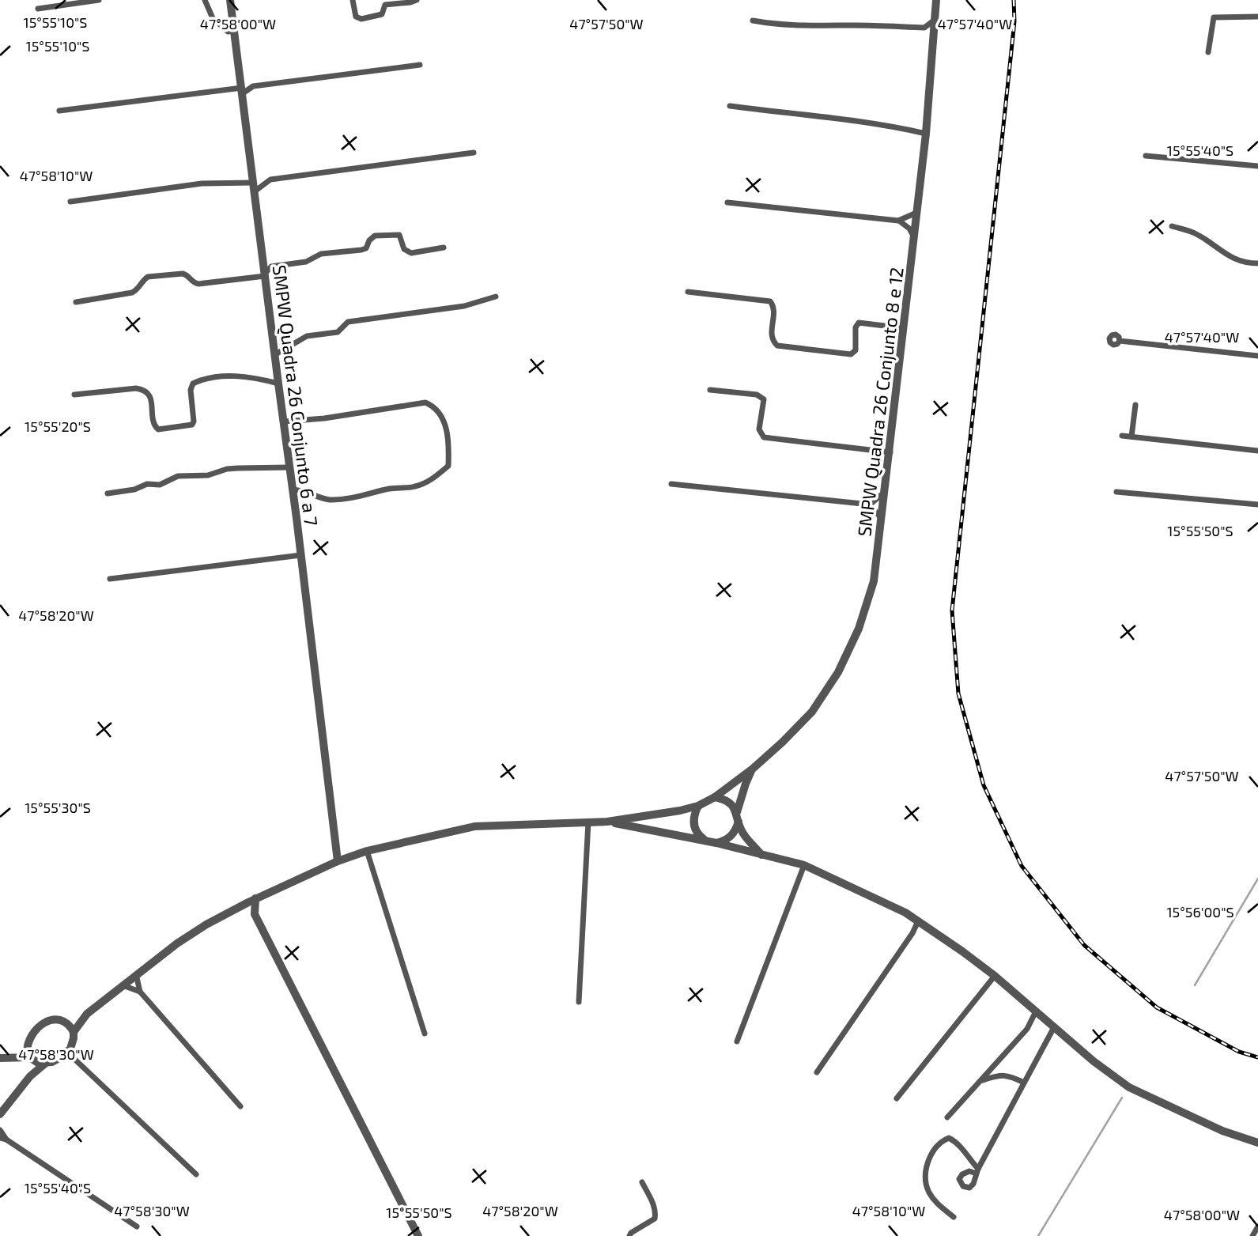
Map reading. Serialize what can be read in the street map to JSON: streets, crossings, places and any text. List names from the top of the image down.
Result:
{
  "streets": {
    "street": ["SMPW Quadra 26 Conjunto 6 a 7", "SMPW Quadra 26 Conjunto 8 e 12"]
  },
  "coordinates": [
    "15°55'10\"S",
    "47°58'00\"W",
    "47°57'50\"W",
    "47°57'40\"W",
    "15°55'40\"S",
    "47°58'10\"W",
    "15°55'20\"S",
    "15°55'50\"S",
    "47°58'20\"W",
    "15°55'30\"S",
    "15°56'00\"S",
    "47°58'30\"W"
  ]
}
